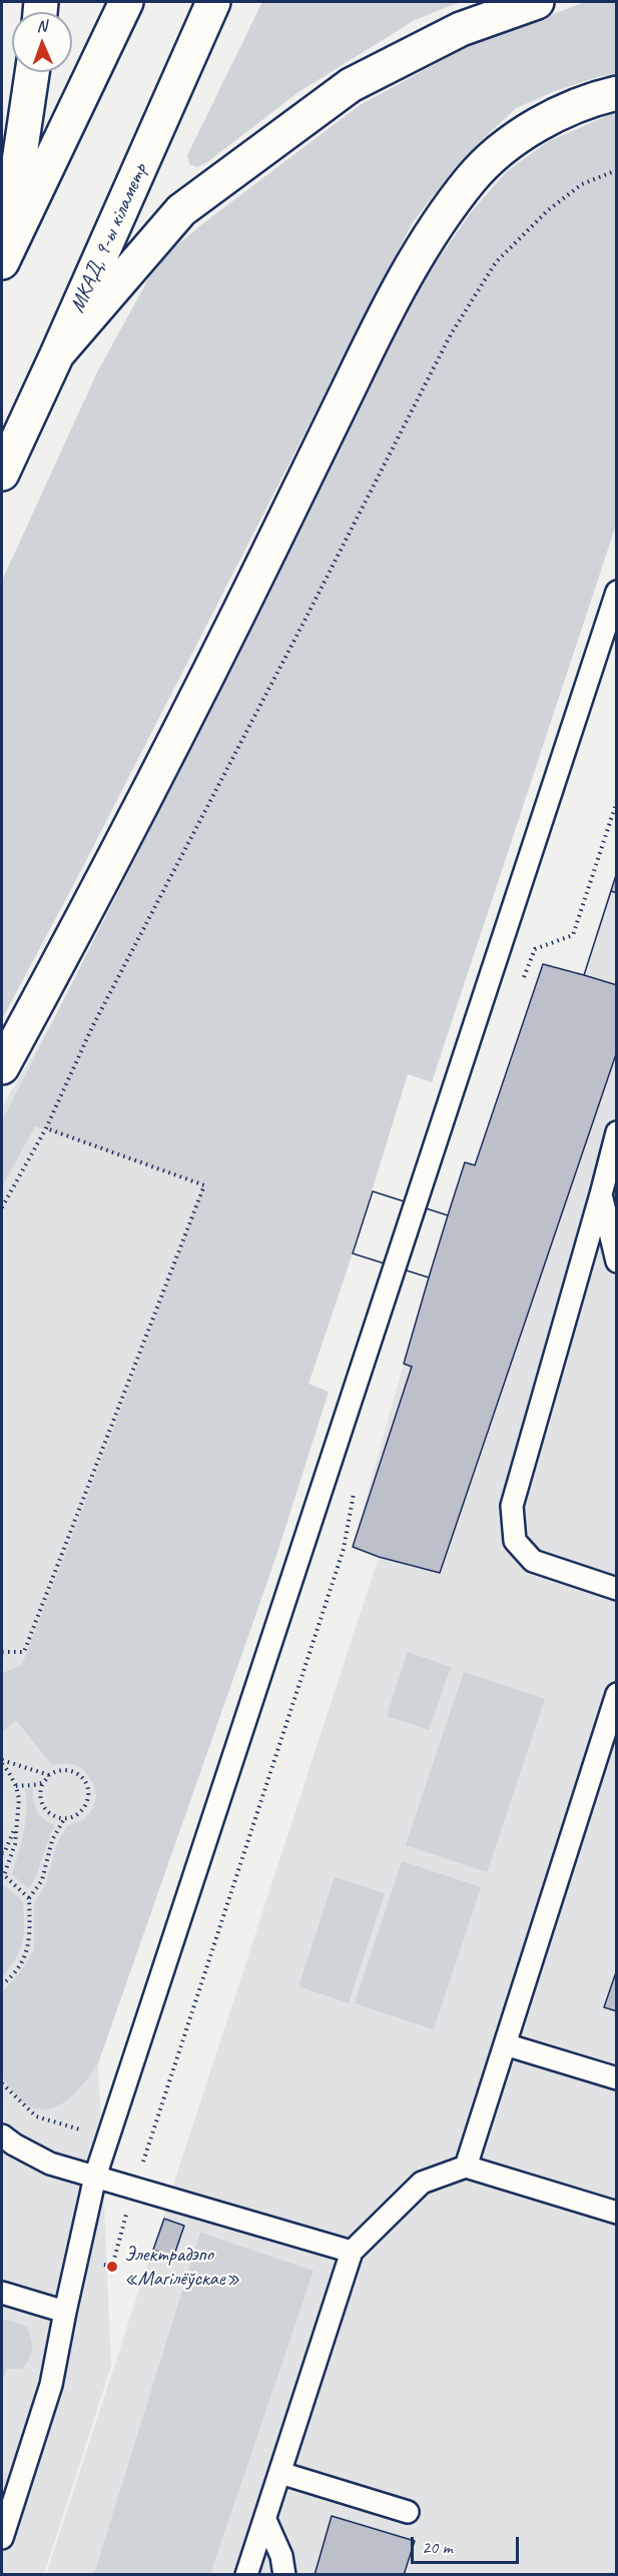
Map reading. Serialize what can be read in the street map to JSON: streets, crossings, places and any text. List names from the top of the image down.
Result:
{
  "streets": {
    "main road": ["МКАД, 9-ы кіламетр"]
  },
  "places": ["Электрадэпо «Магілёўскае»"],
  "scale_bar": "20 m",
  "north": "top"
}
